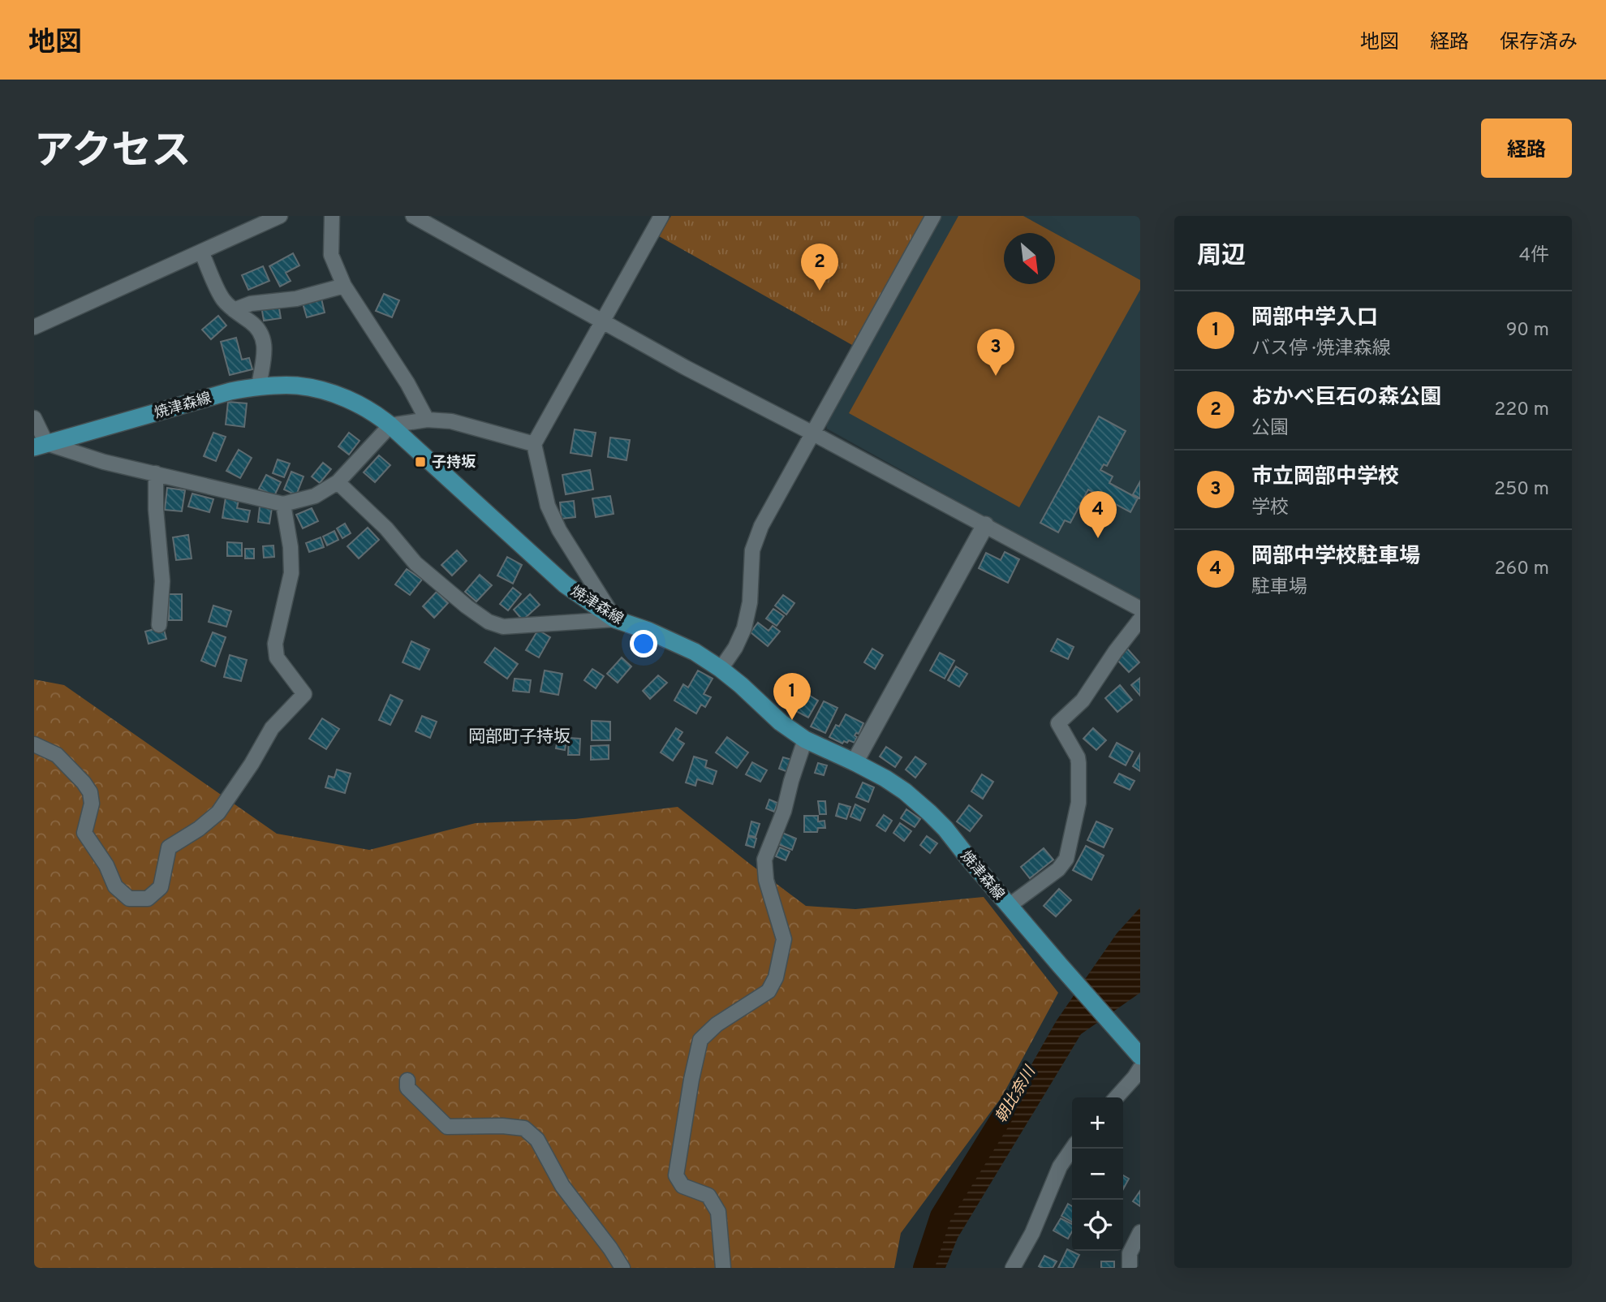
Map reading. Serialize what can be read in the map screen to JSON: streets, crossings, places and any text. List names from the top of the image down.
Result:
{
  "streets": {
    "main road": ["焼津森線"]
  },
  "districts": ["岡部町子持坂"],
  "water": ["朝比奈川"],
  "places": {
    "transit": ["子持坂"]
  },
  "north": "bottom right",
  "page": {
    "header": "地図",
    "nav": ["地図", "経路", "保存済み"],
    "title": "アクセス",
    "buttons": "経路",
    "heading": ["周辺", "4件"],
    "pins": [
      "2",
      "3",
      "4",
      "1"
    ],
    "list": [
      {
        "mark": "1",
        "name": "岡部中学入口",
        "note": "バス停 · 焼津森線",
        "value": "90 m"
      },
      {
        "mark": "2",
        "name": "おかべ巨石の森公園",
        "note": "公園",
        "value": "220 m"
      },
      {
        "mark": "3",
        "name": "市立岡部中学校",
        "note": "学校",
        "value": "250 m"
      },
      {
        "mark": "4",
        "name": "岡部中学校駐車場",
        "note": "駐車場",
        "value": "260 m"
      }
    ],
    "map_buttons": ["+", "−"]
  }
}
